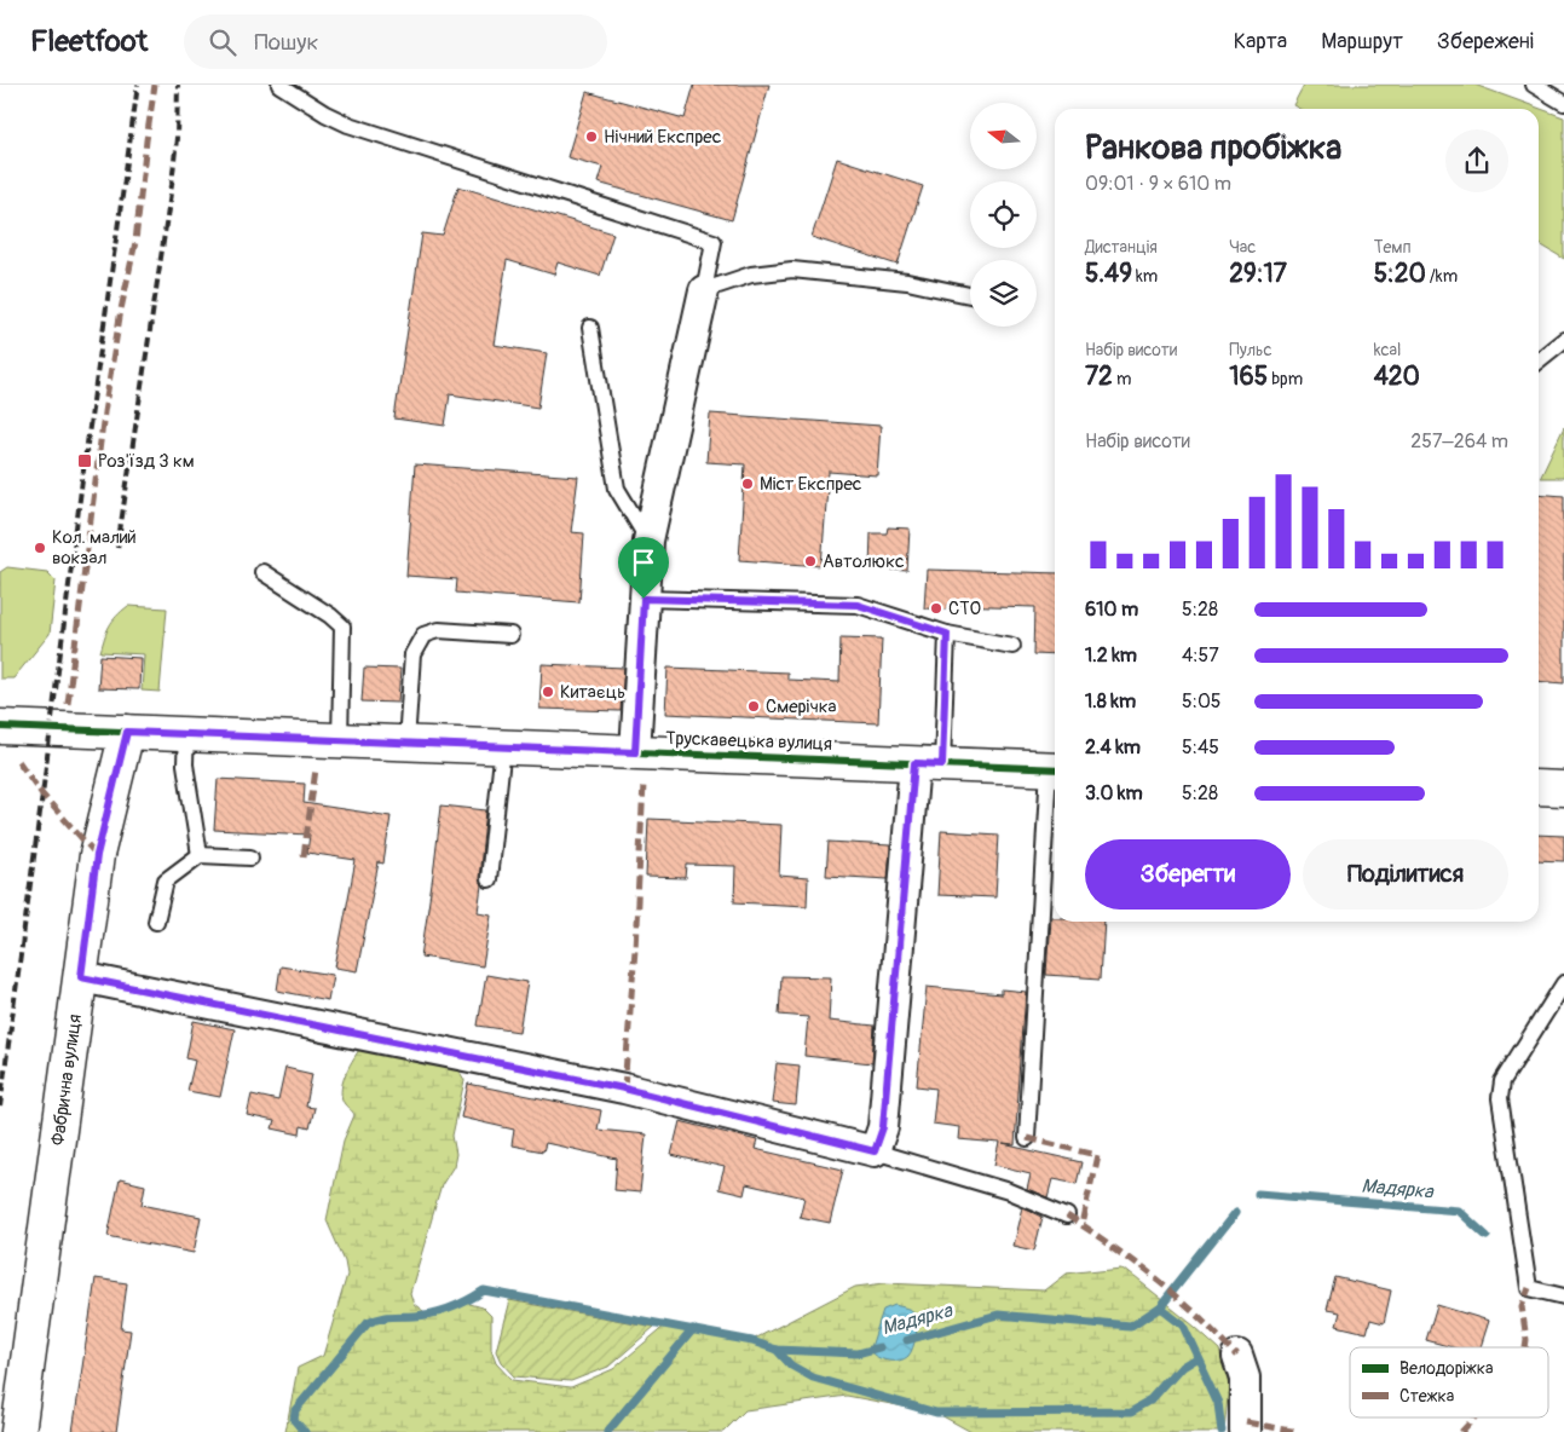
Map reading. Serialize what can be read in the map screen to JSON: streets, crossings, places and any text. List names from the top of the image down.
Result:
{
  "streets": {
    "main road": ["Трускавецька вулиця", "Фабрична вулиця"]
  },
  "crossings": [
    ["Трускавецька вулиця", "Фабрична вулиця"]
  ],
  "water": ["Мадярка"],
  "places": {
    "other": [
      "Нічний Експрес",
      "Міст Експрес",
      "Кол. малий вокзал",
      "Автолюкс",
      "СТО",
      "Китаєць",
      "Смерічка"
    ],
    "transit": ["Роз'їзд 3 км"]
  },
  "legend": ["Велодоріжка", "Стежка"],
  "north": "left",
  "page": {
    "header": "Fleetfoot",
    "search": "Пошук",
    "nav": ["Карта", "Маршрут", "Збережені"],
    "heading": ["Ранкова пробіжка", "09:01 · 9 × 610 m"],
    "stats": [
      ["Дистанція", "5.49 km"],
      ["Час", "29:17"],
      ["Темп", "5:20 /km"],
      ["Набір висоти", "72 m"],
      ["Пульс", "165 bpm"],
      ["kcal", "420"]
    ],
    "chart": ["Набір висоти", "257–264 m"],
    "list": [
      {
        "name": "610 m",
        "note": "5:28"
      },
      {
        "name": "1.2 km",
        "note": "4:57"
      },
      {
        "name": "1.8 km",
        "note": "5:05"
      },
      {
        "name": "2.4 km",
        "note": "5:45"
      },
      {
        "name": "3.0 km",
        "note": "5:28"
      }
    ],
    "buttons": ["Зберегти", "Поділитися"]
  }
}
